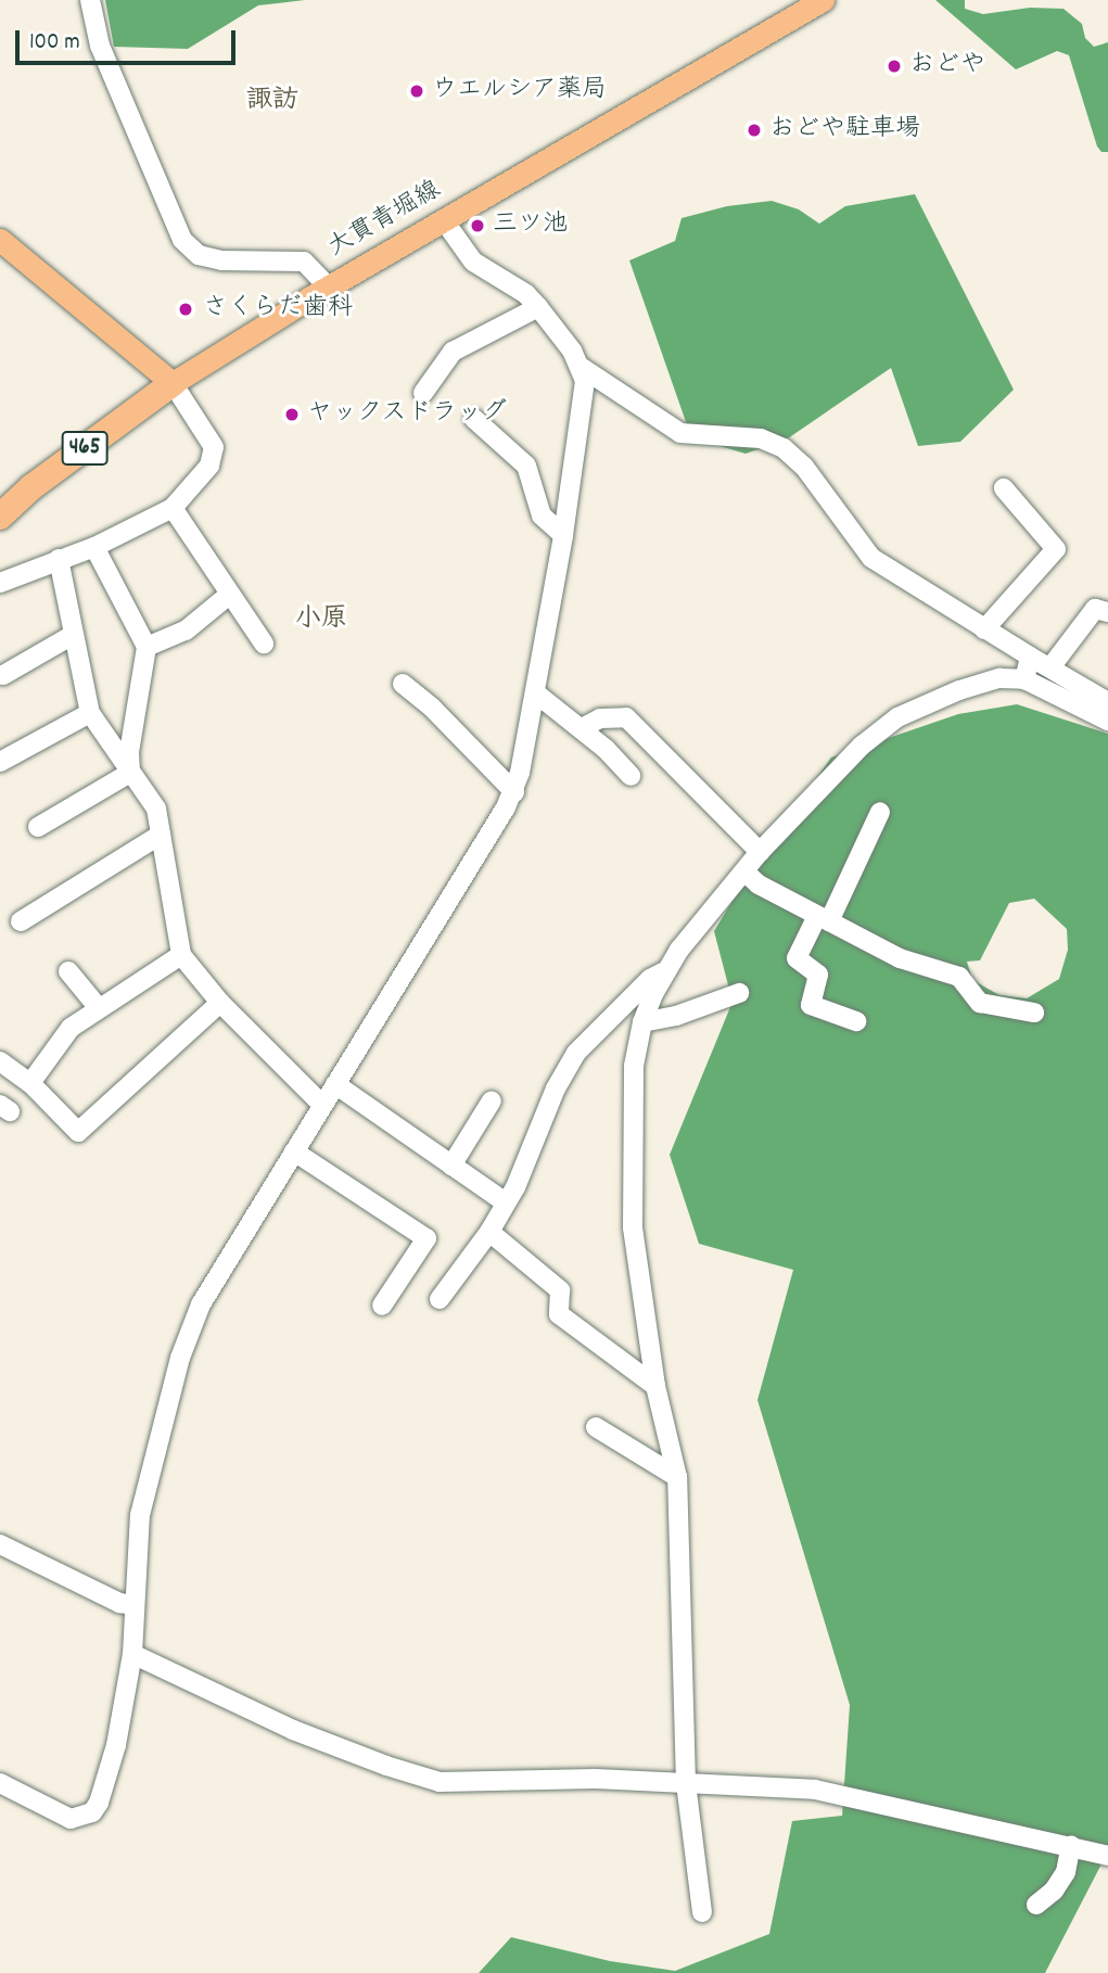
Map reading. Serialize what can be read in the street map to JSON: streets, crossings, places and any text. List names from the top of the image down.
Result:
{
  "streets": {
    "highway": ["465"],
    "main road": ["大貫青堀線"]
  },
  "crossings": [
    ["大貫青堀線", "465"]
  ],
  "districts": ["諏訪", "小原"],
  "places": [
    "おどや",
    "ウエルシア薬局",
    "おどや駐車場",
    "三ツ池",
    "さくらだ歯科",
    "ヤックスドラッグ"
  ],
  "scale_bar": "100 m"
}
